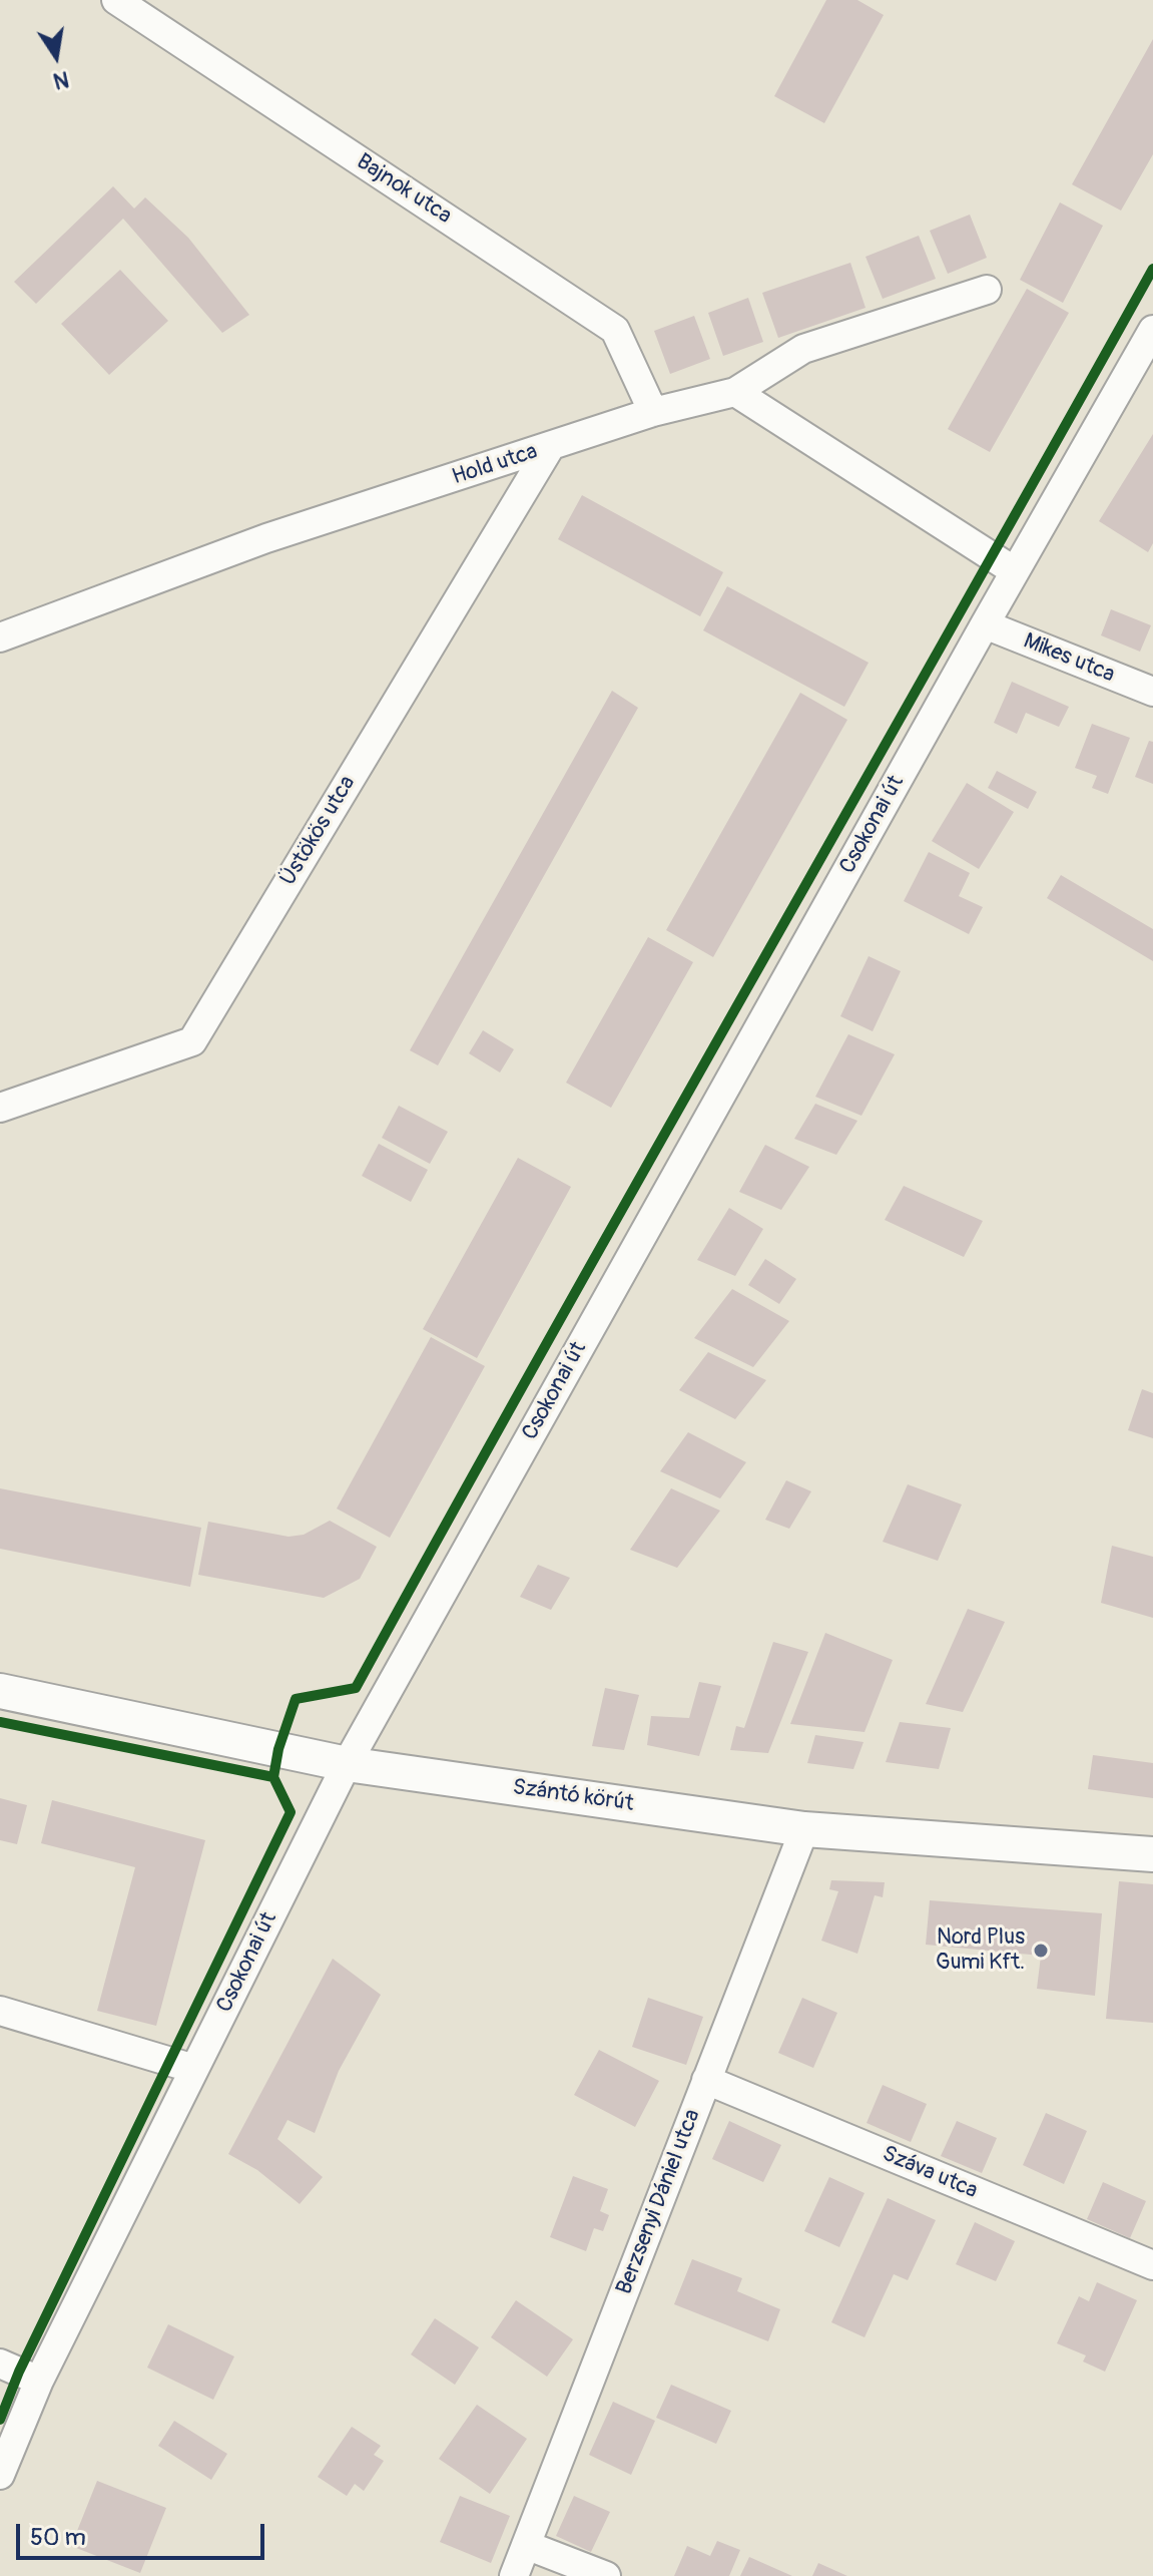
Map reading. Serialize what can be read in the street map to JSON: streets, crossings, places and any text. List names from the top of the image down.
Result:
{
  "streets": {
    "street": [
      "Bajnok utca",
      "Hold utca",
      "Mikes utca",
      "Csokonai út",
      "Üstökös utca",
      "Szántó körút",
      "Száva utca",
      "Berzsenyi Dániel utca"
    ]
  },
  "crossings": [
    ["Bajnok utca", "Hold utca"],
    ["Hold utca", "Üstökös utca"],
    ["Mikes utca", "Csokonai út"],
    ["Csokonai út", "Szántó körút"],
    ["Szántó körút", "Berzsenyi Dániel utca"],
    ["Száva utca", "Berzsenyi Dániel utca"]
  ],
  "places": ["Nord Plus Gumi Kft."],
  "scale_bar": "50 m",
  "north": "bottom"
}
